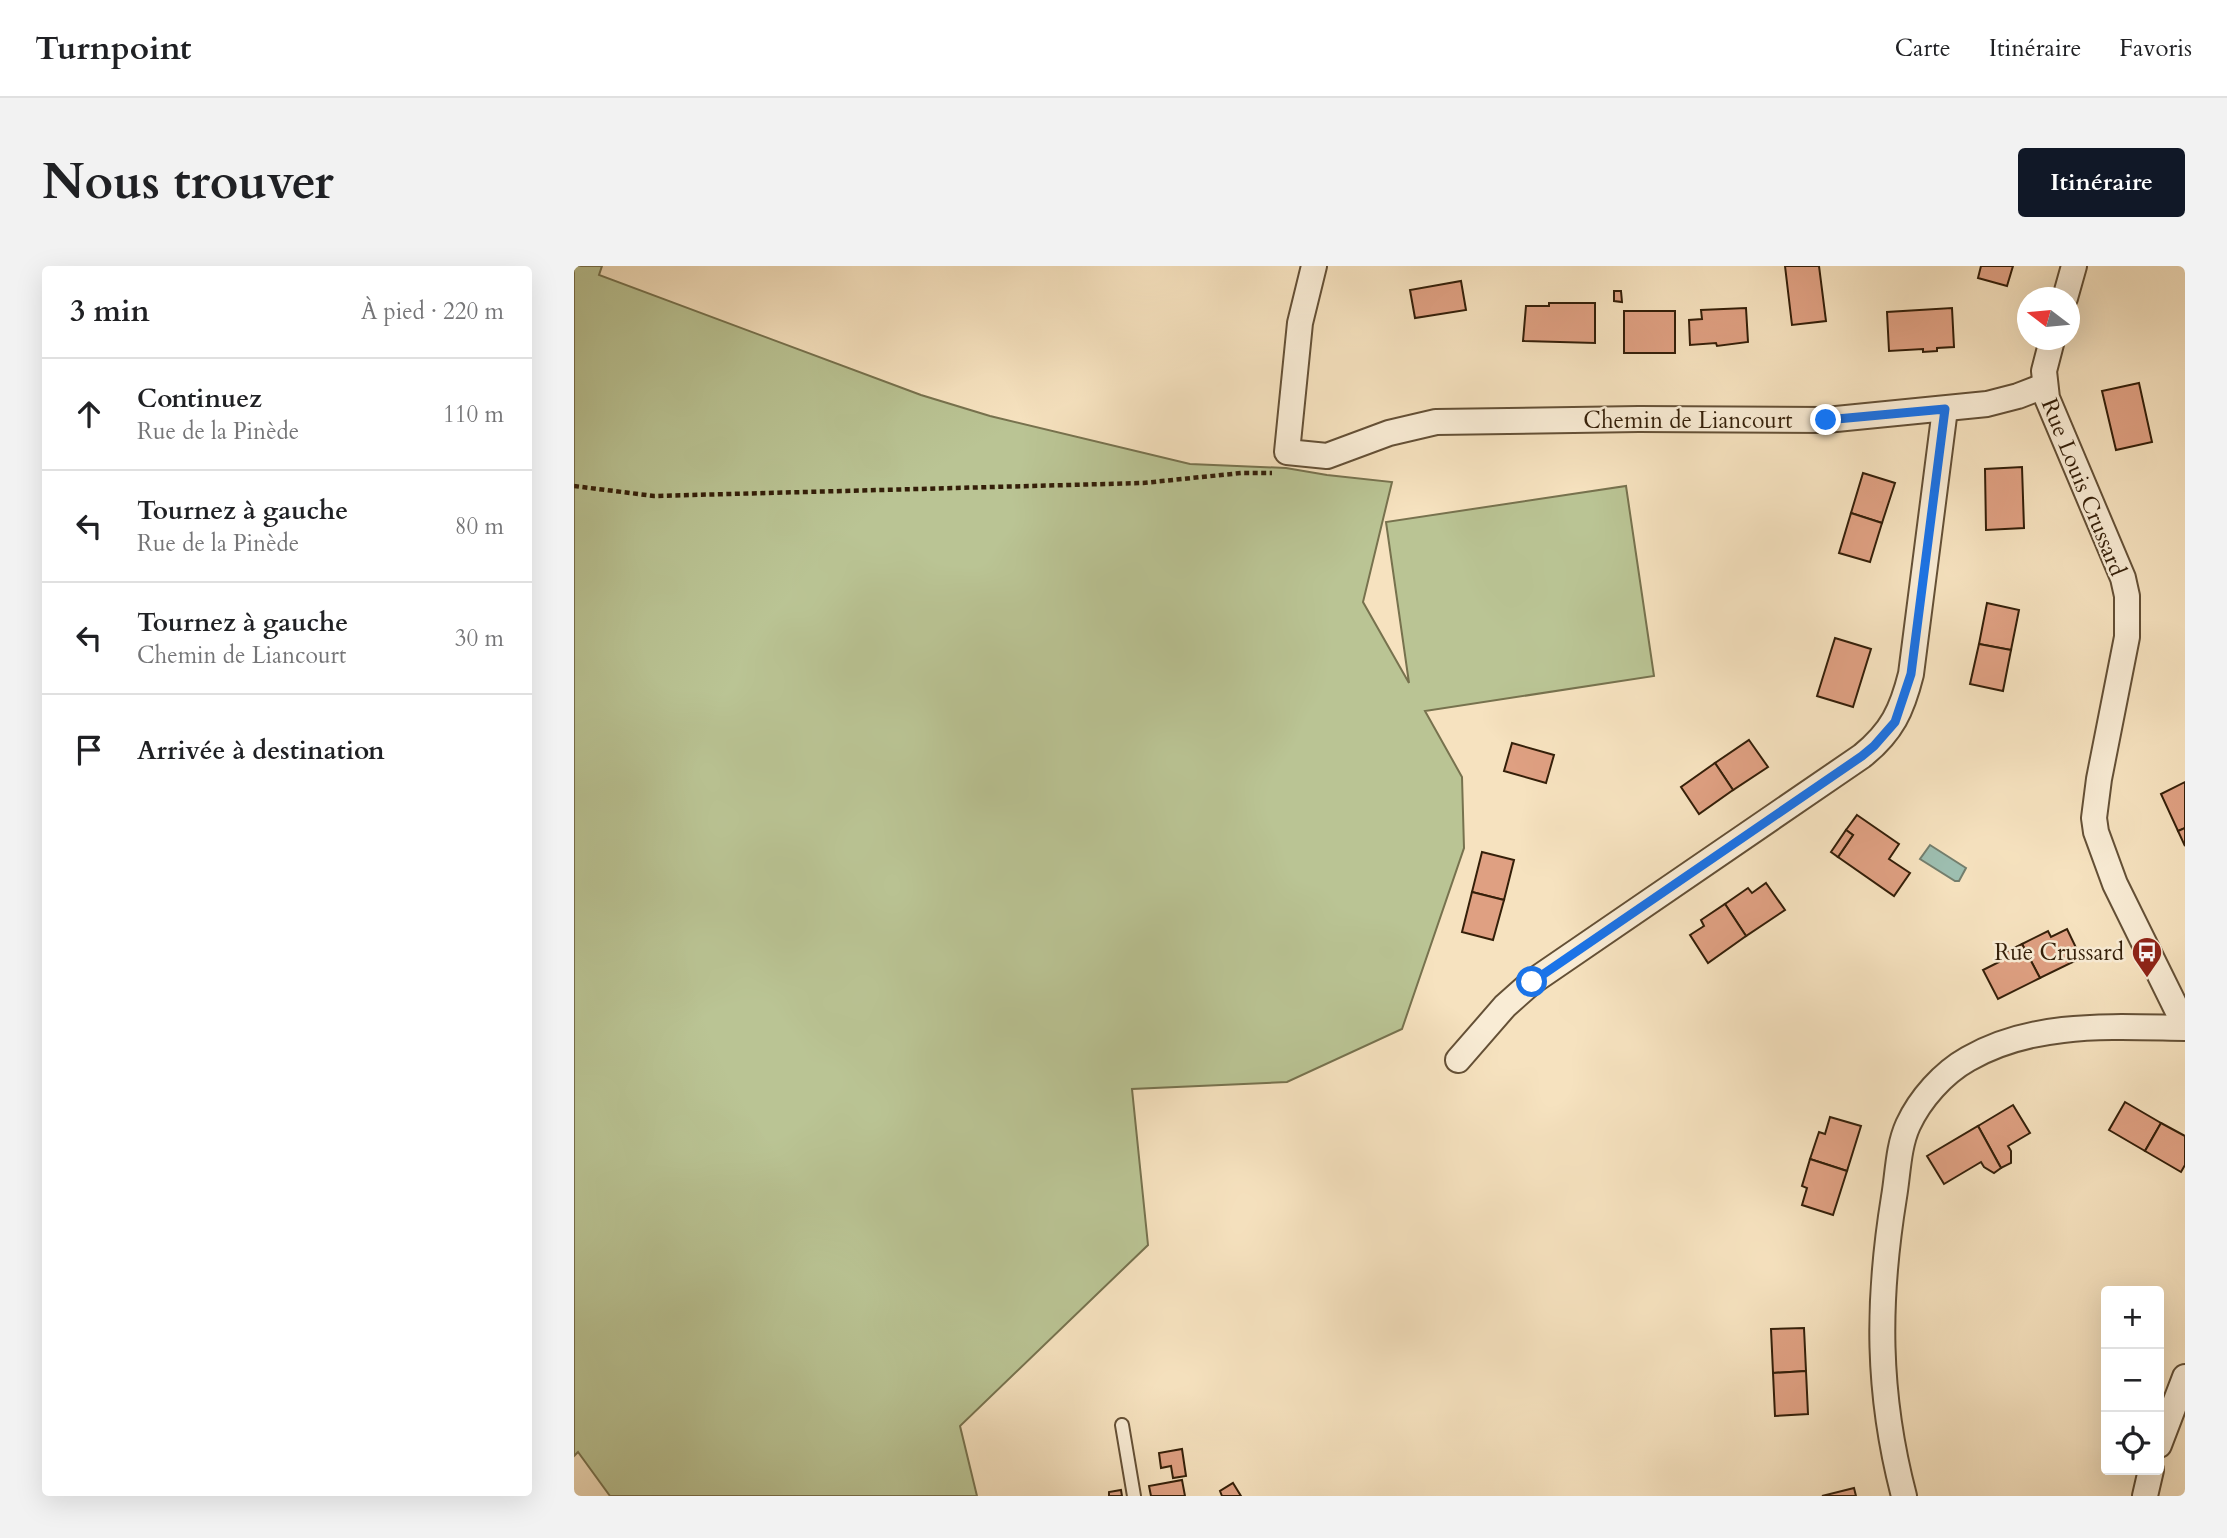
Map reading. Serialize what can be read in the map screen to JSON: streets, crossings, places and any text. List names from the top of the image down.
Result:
{
  "streets": {
    "street": ["Chemin de Liancourt", "Rue Louis Crussard"]
  },
  "crossings": [
    ["Chemin de Liancourt", "Rue Louis Crussard"]
  ],
  "places": {
    "bus stop": ["Rue Crussard"]
  },
  "north": "left",
  "page": {
    "header": "Turnpoint",
    "nav": ["Carte", "Itinéraire", "Favoris"],
    "buttons": "Itinéraire",
    "title": "Nous trouver",
    "heading": ["3 min", "À pied · 220 m"],
    "list": [
      ["Continuez", "Rue de la Pinède", "110 m"],
      ["Tournez à gauche", "Rue de la Pinède", "80 m"],
      ["Tournez à gauche", "Chemin de Liancourt", "30 m"],
      "Arrivée à destination"
    ],
    "map_buttons": ["+", "−"]
  }
}
